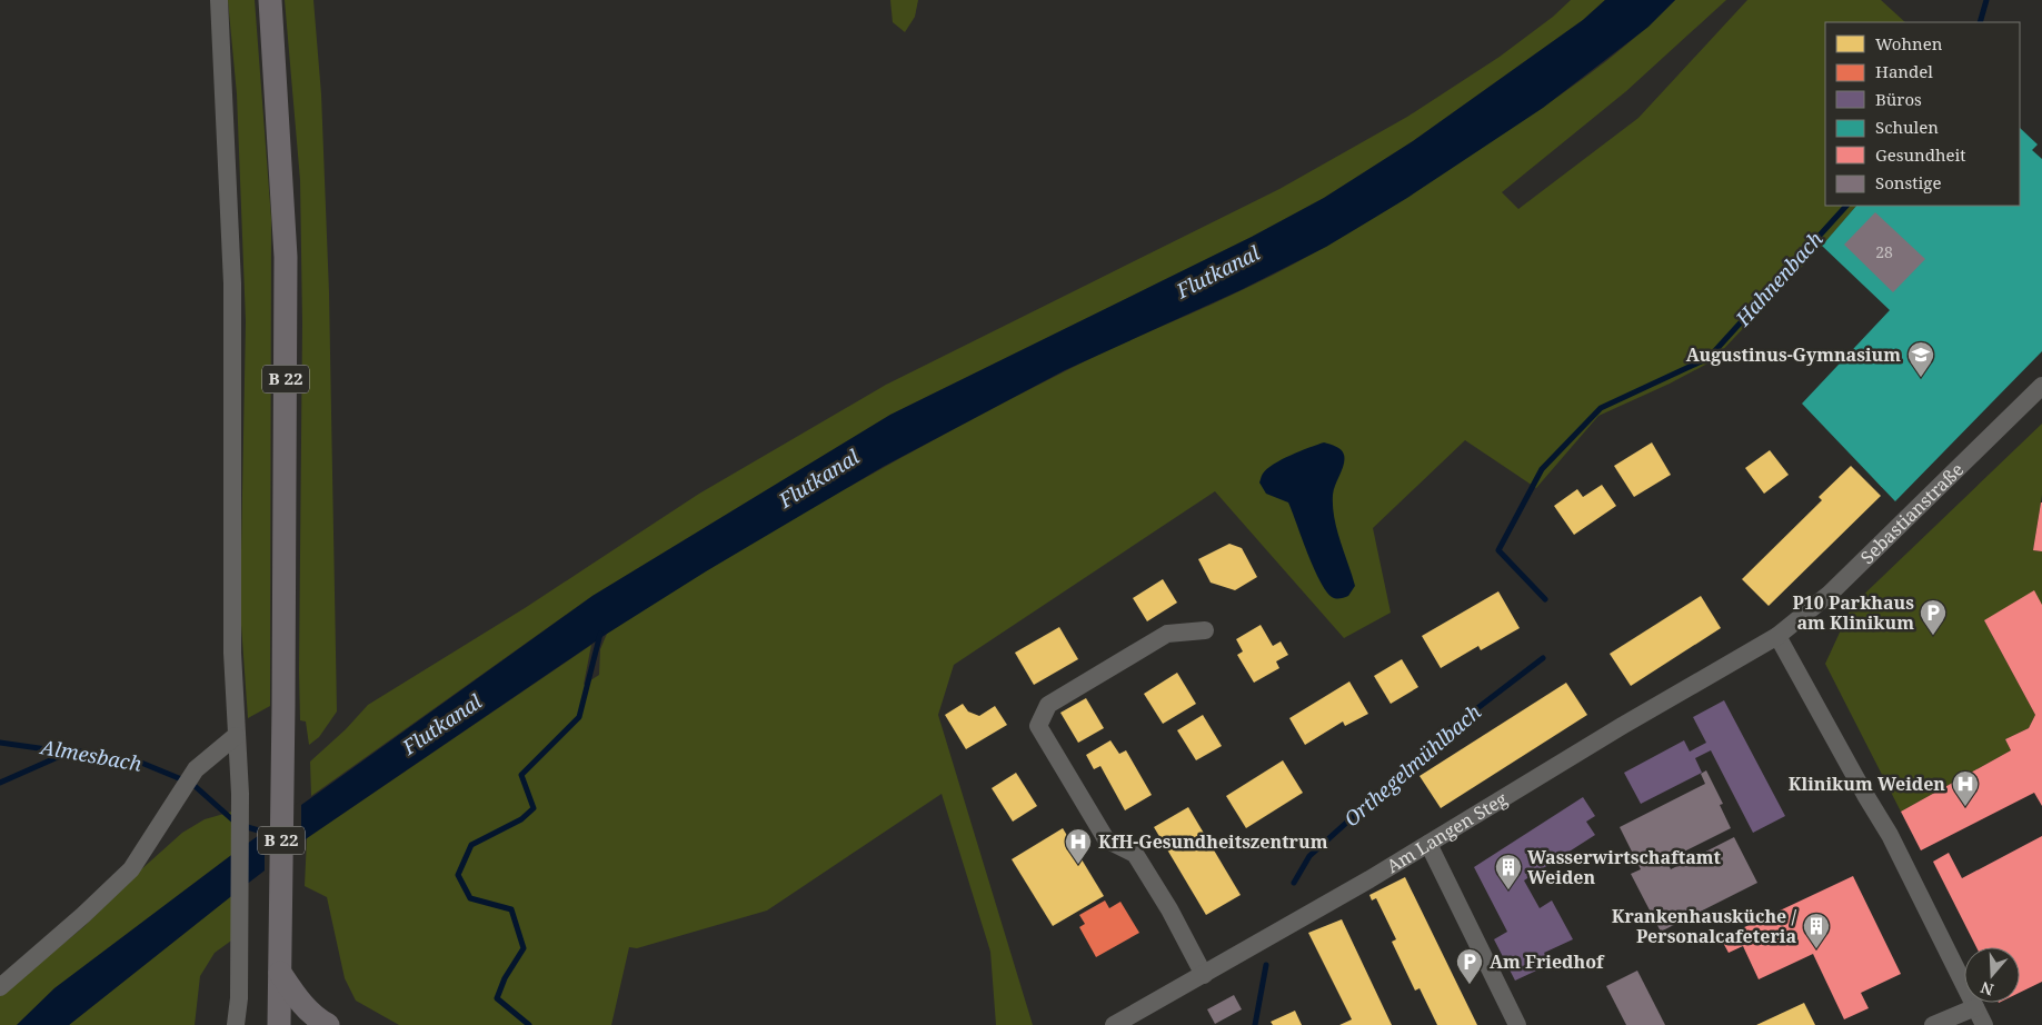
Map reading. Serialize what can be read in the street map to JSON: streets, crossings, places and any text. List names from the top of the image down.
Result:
{
  "streets": {
    "main road": ["B 22"],
    "street": ["Sebastianstraße", "Am Langen Steg"]
  },
  "crossings": [
    ["Sebastianstraße", "Am Langen Steg"]
  ],
  "water": [
    "Flutkanal",
    "Hahnenbach",
    "Almesbach",
    "Orthegelmühlbach"
  ],
  "places": {
    "school or university": ["Augustinus-Gymnasium"],
    "parking": ["P10 Parkhaus am Klinikum", "Am Friedhof"],
    "hospital": ["Klinikum Weiden", "KfH-Gesundheitszentrum"],
    "building": ["Wasserwirtschaftamt Weiden", "Krankenhausküche / Personalcafeteria"]
  },
  "house_numbers": ["28"],
  "legend": [
    "Wohnen",
    "Handel",
    "Büros",
    "Schulen",
    "Gesundheit",
    "Sonstige"
  ],
  "north": "bottom"
}
